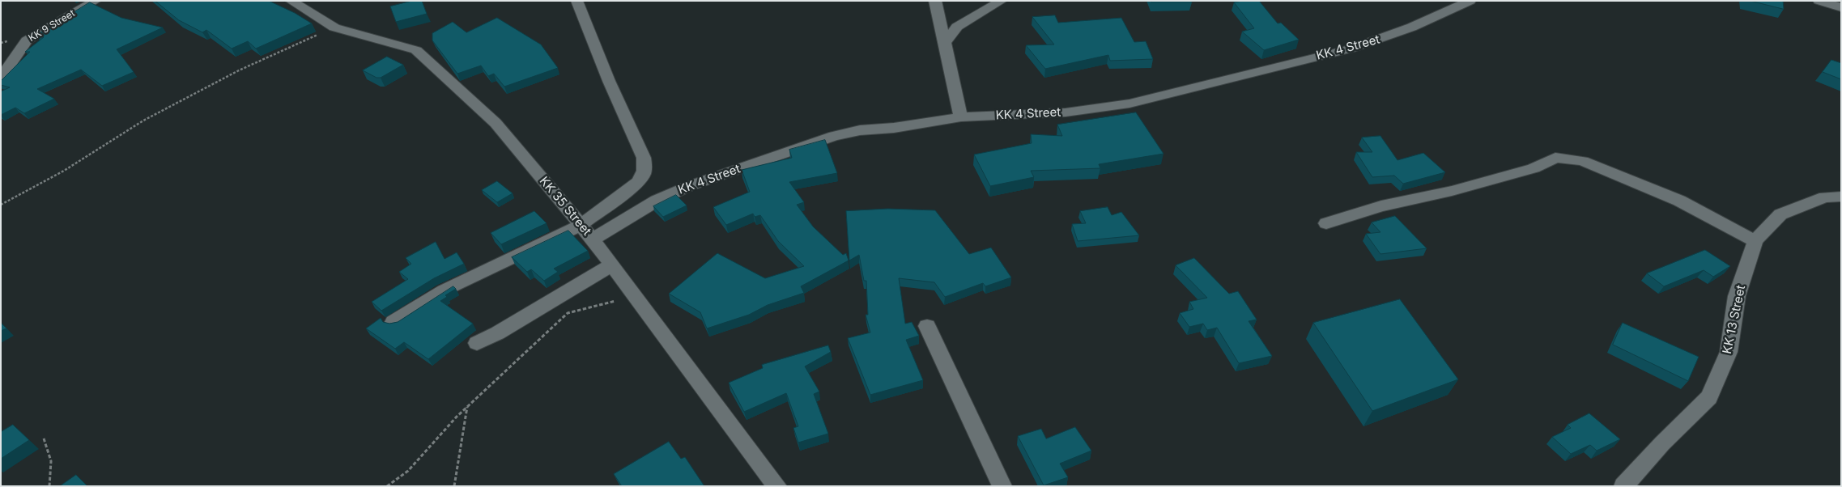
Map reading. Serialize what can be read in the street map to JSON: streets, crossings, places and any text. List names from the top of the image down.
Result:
{
  "streets": {
    "street": [
      "KK 9 Street",
      "KK 4 Street",
      "KK 35 Street",
      "KK 13 Street"
    ]
  },
  "crossings": [
    ["KK 4 Street", "KK 35 Street"]
  ]
}
